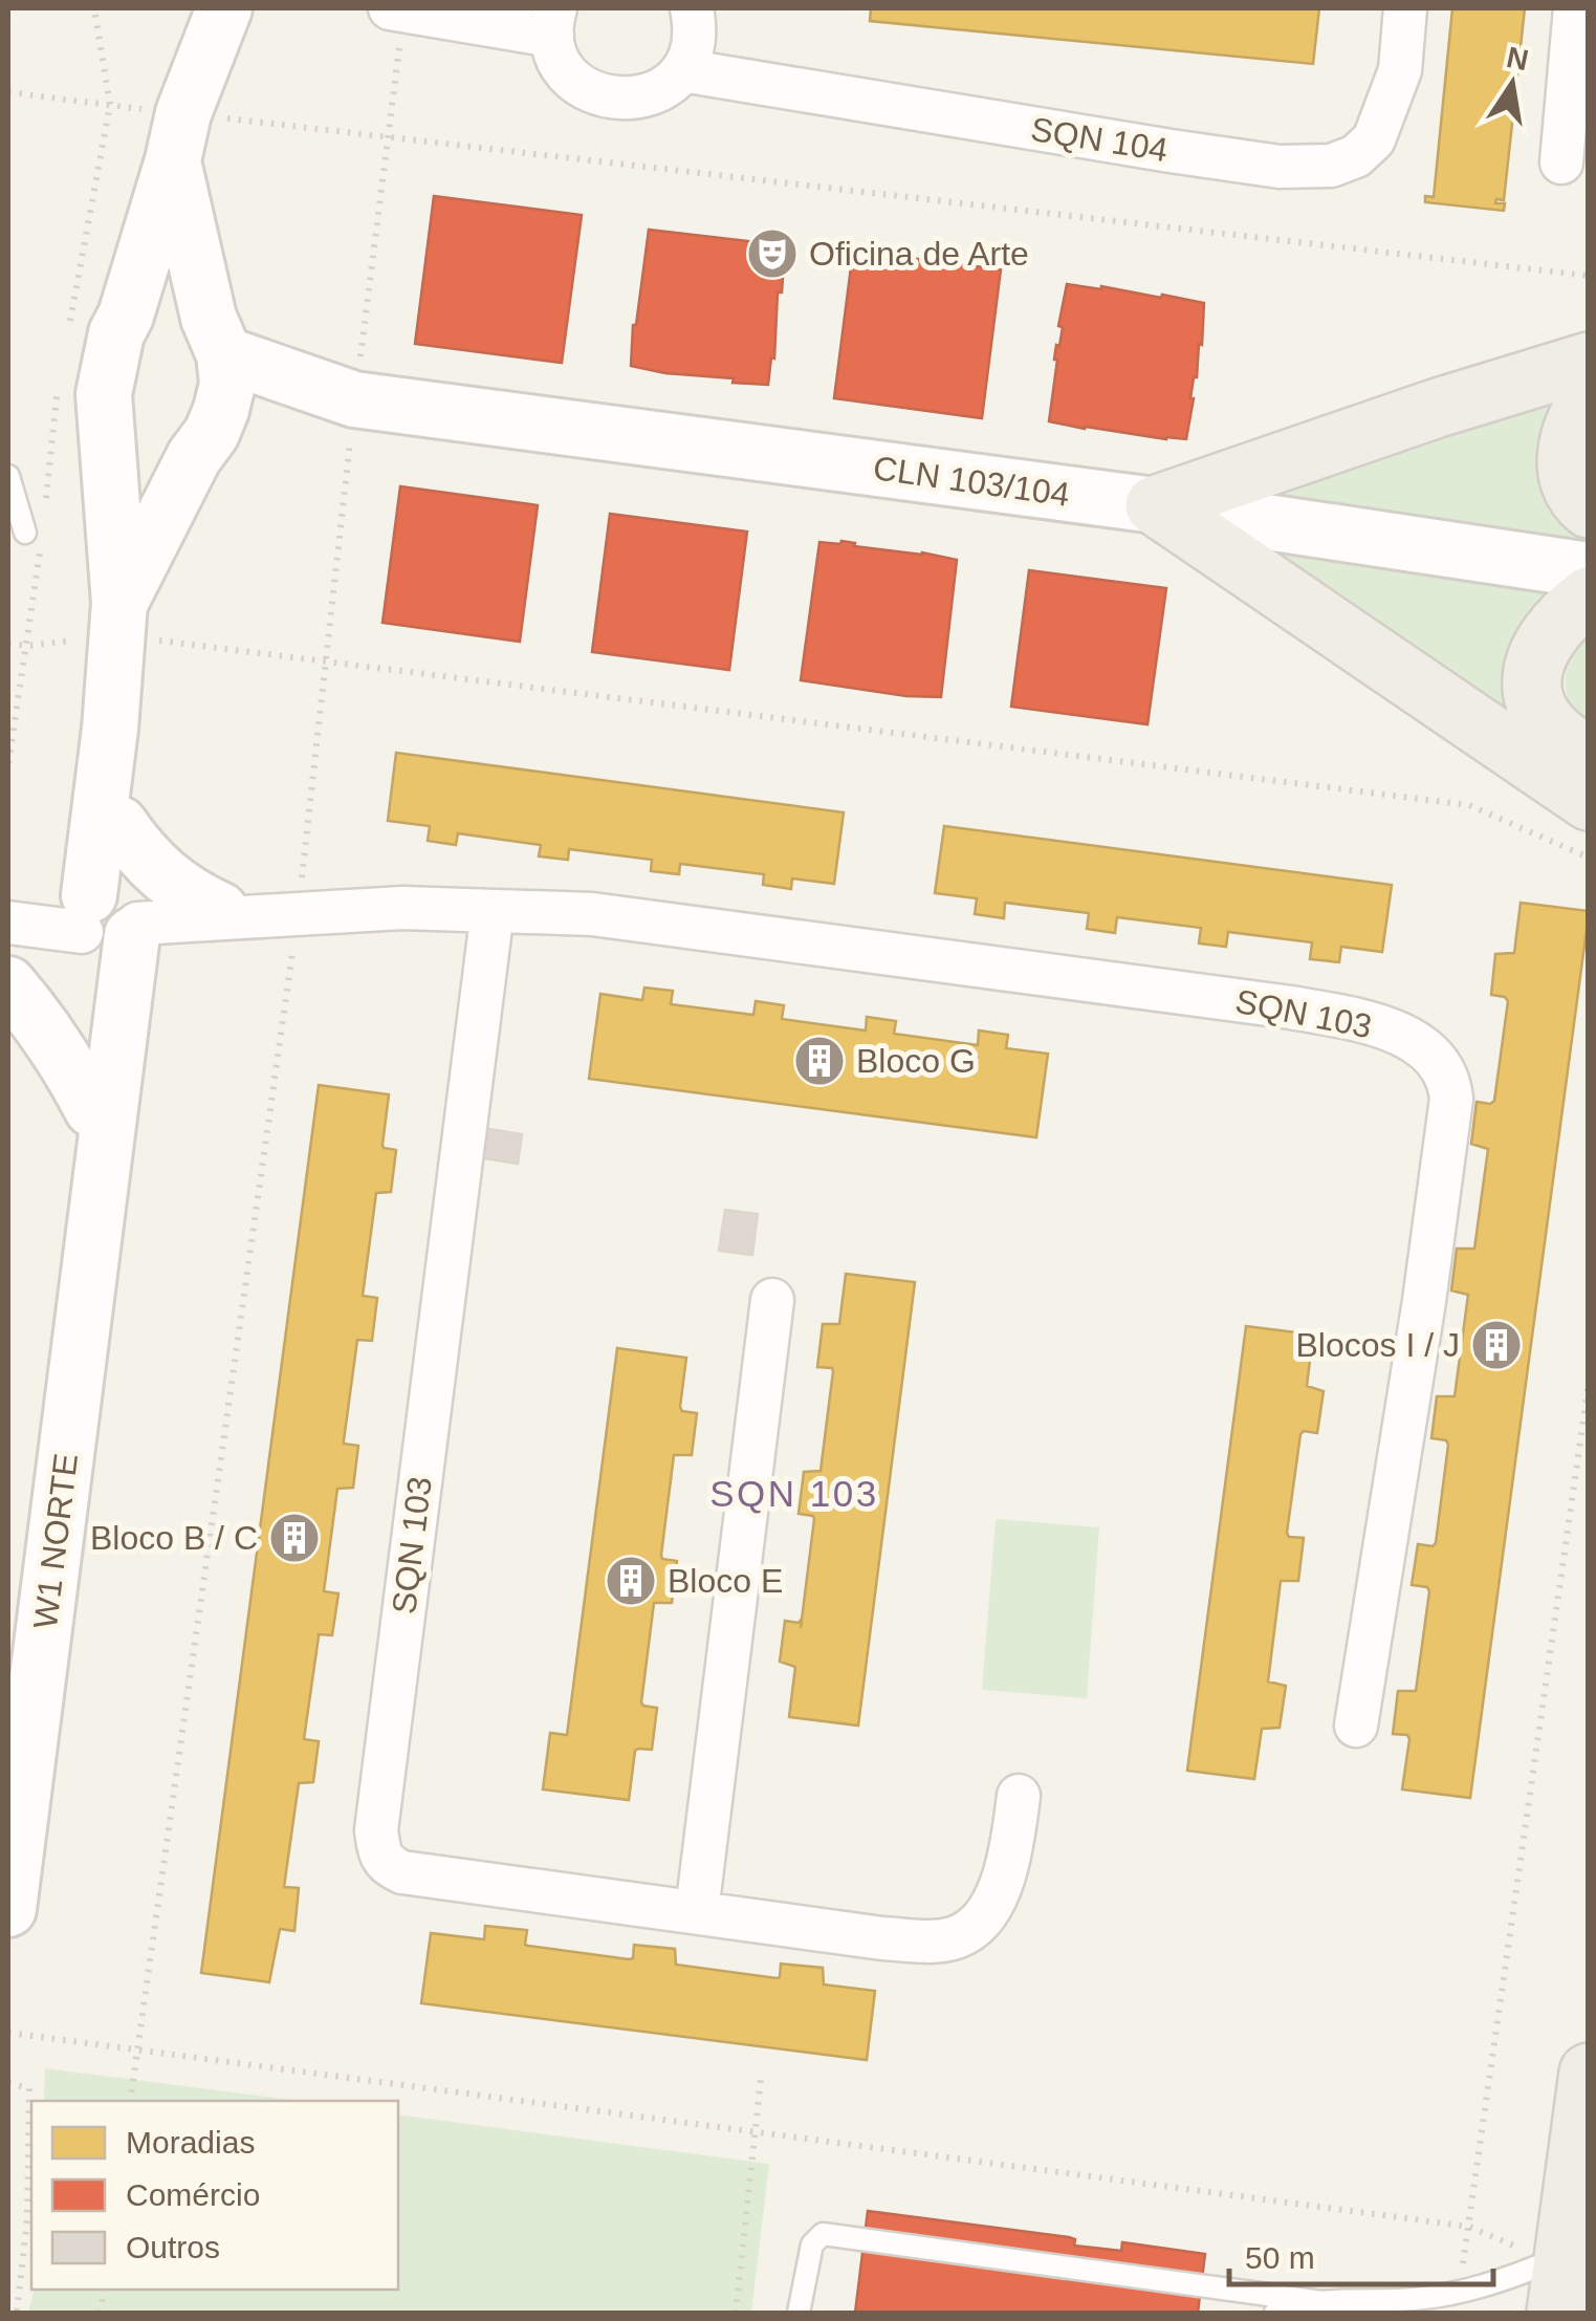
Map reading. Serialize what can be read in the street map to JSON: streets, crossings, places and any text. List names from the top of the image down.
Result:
{
  "streets": {
    "street": [
      "SQN 104",
      "CLN 103/104",
      "SQN 103",
      "W1 NORTE"
    ]
  },
  "crossings": [
    ["CLN 103/104", "W1 NORTE"],
    ["SQN 103", "W1 NORTE"]
  ],
  "districts": ["SQN 103"],
  "places": {
    "theatre": ["Oficina de Arte"],
    "building": [
      "Bloco G",
      "Blocos I / J",
      "Bloco B / C",
      "Bloco E"
    ]
  },
  "legend": ["Moradias", "Comércio", "Outros"],
  "scale_bar": "50 m",
  "north": "top"
}
